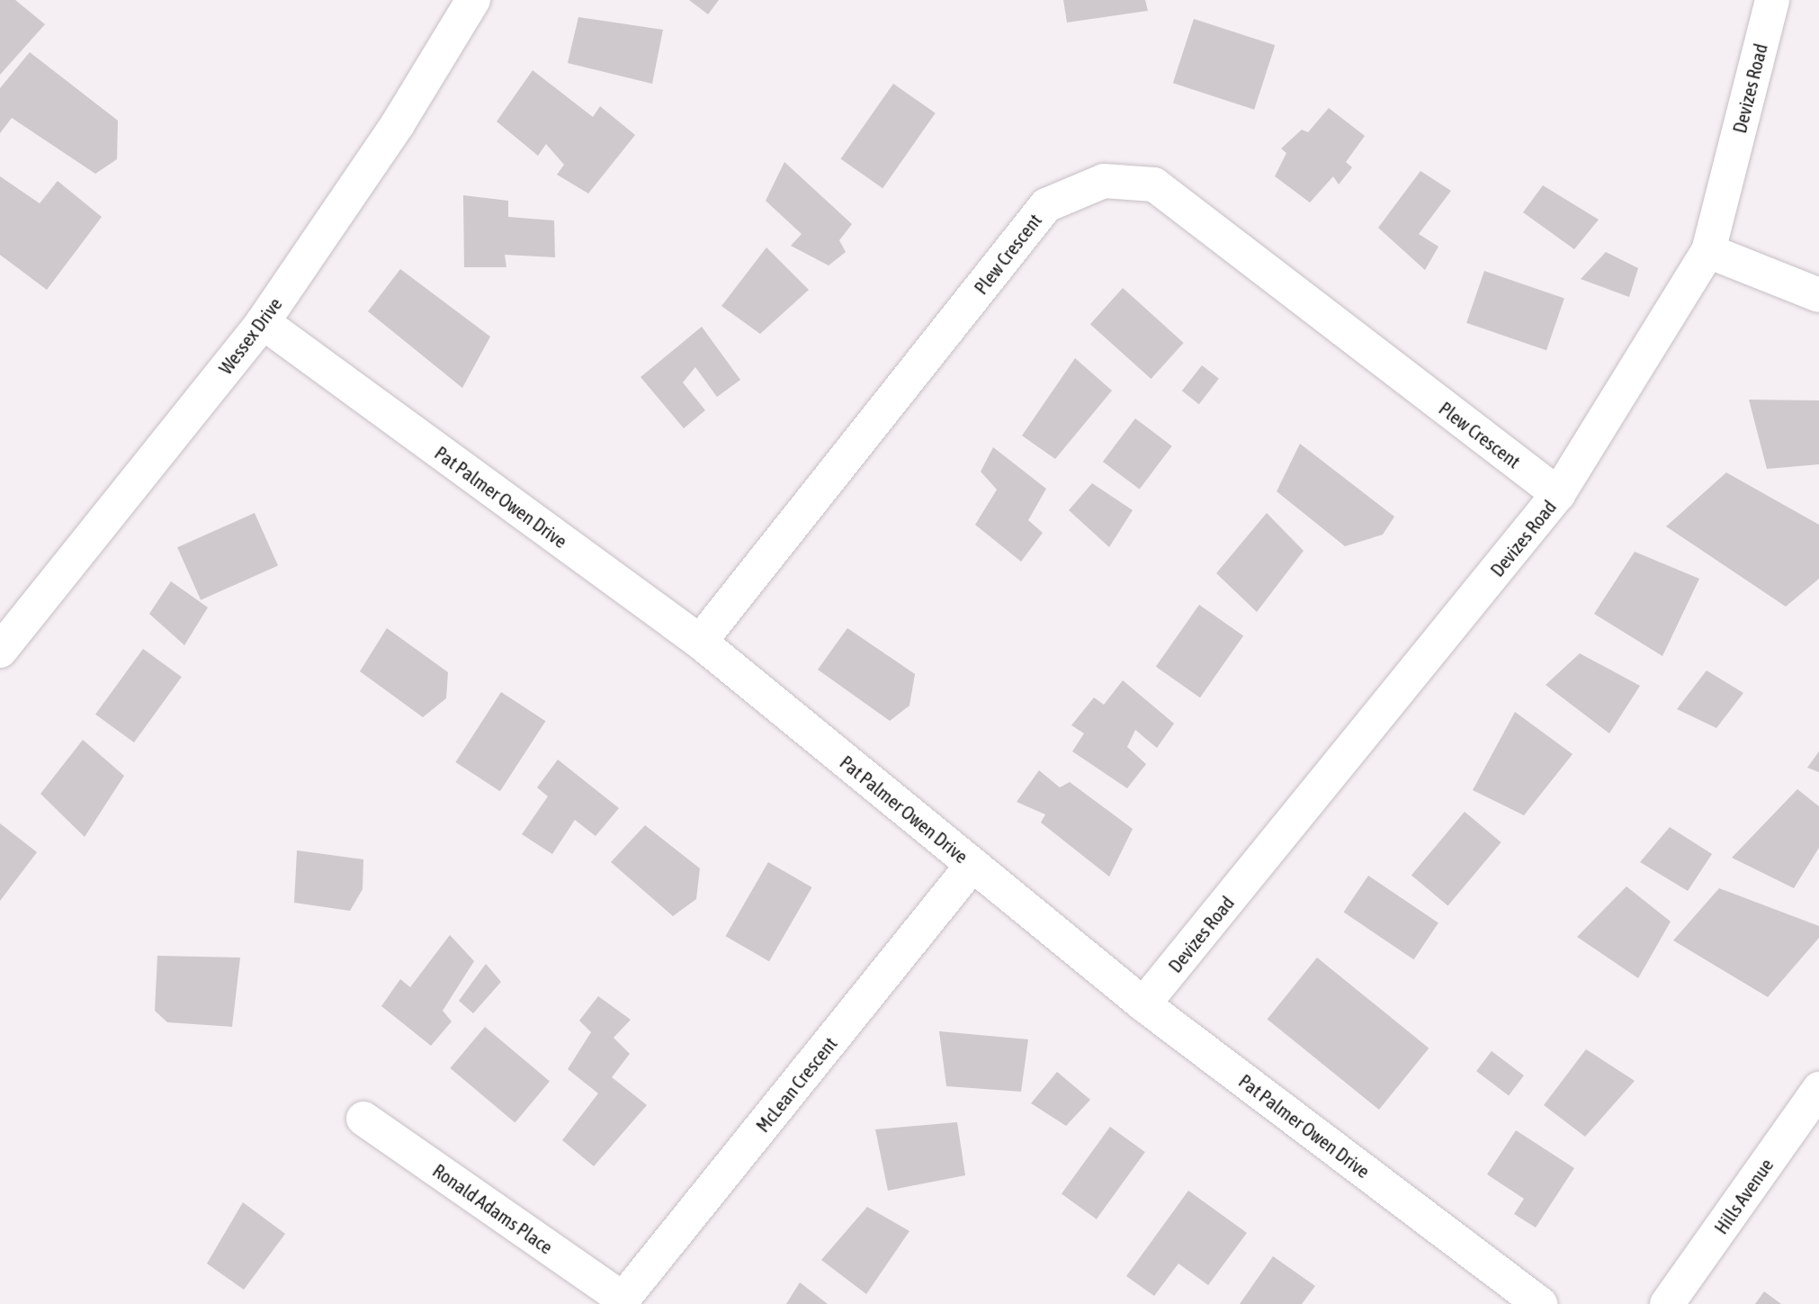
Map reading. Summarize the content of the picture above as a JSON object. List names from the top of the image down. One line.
{"streets":{"street":["Devizes Road","Plew Crescent","Wessex Drive","Pat Palmer Owen Drive","McLean Crescent","Hills Avenue","Ronald Adams Place"]},"crossings":[["Devizes Road","Plew Crescent"],["Devizes Road","Pat Palmer Owen Drive"],["Plew Crescent","Pat Palmer Owen Drive"],["Wessex Drive","Pat Palmer Owen Drive"],["Pat Palmer Owen Drive","McLean Crescent"],["McLean Crescent","Ronald Adams Place"]]}
